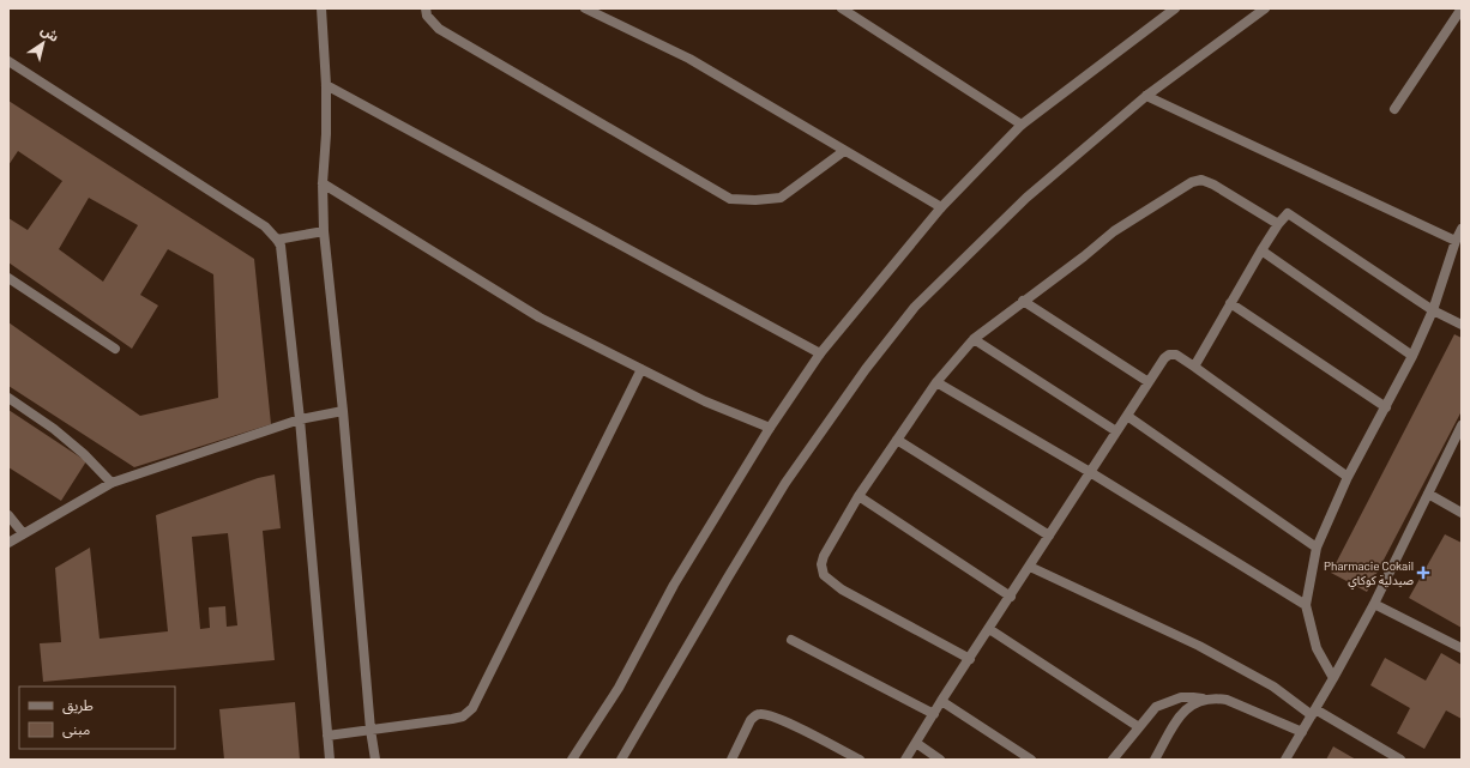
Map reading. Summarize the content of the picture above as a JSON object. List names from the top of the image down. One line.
{"places":{"health":["Pharmacie Cokail صيدلية كوكاي"]},"legend":["طريق","مبنى"],"north":"top right"}
